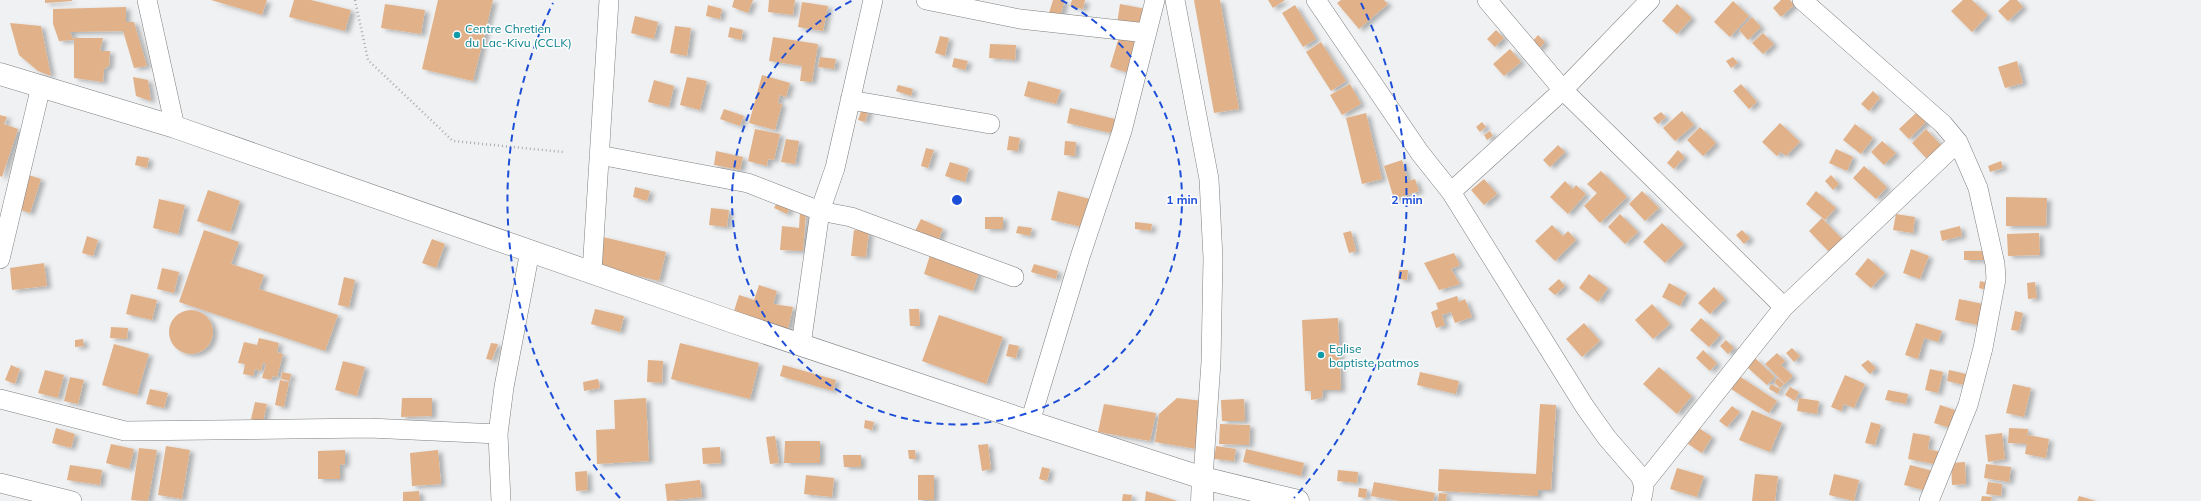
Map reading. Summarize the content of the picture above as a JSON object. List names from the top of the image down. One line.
{"places":["Centre Chretien du Lac-Kivu (CCLK)","Eglise baptiste patmos"],"rings":["1 min","2 min"]}
